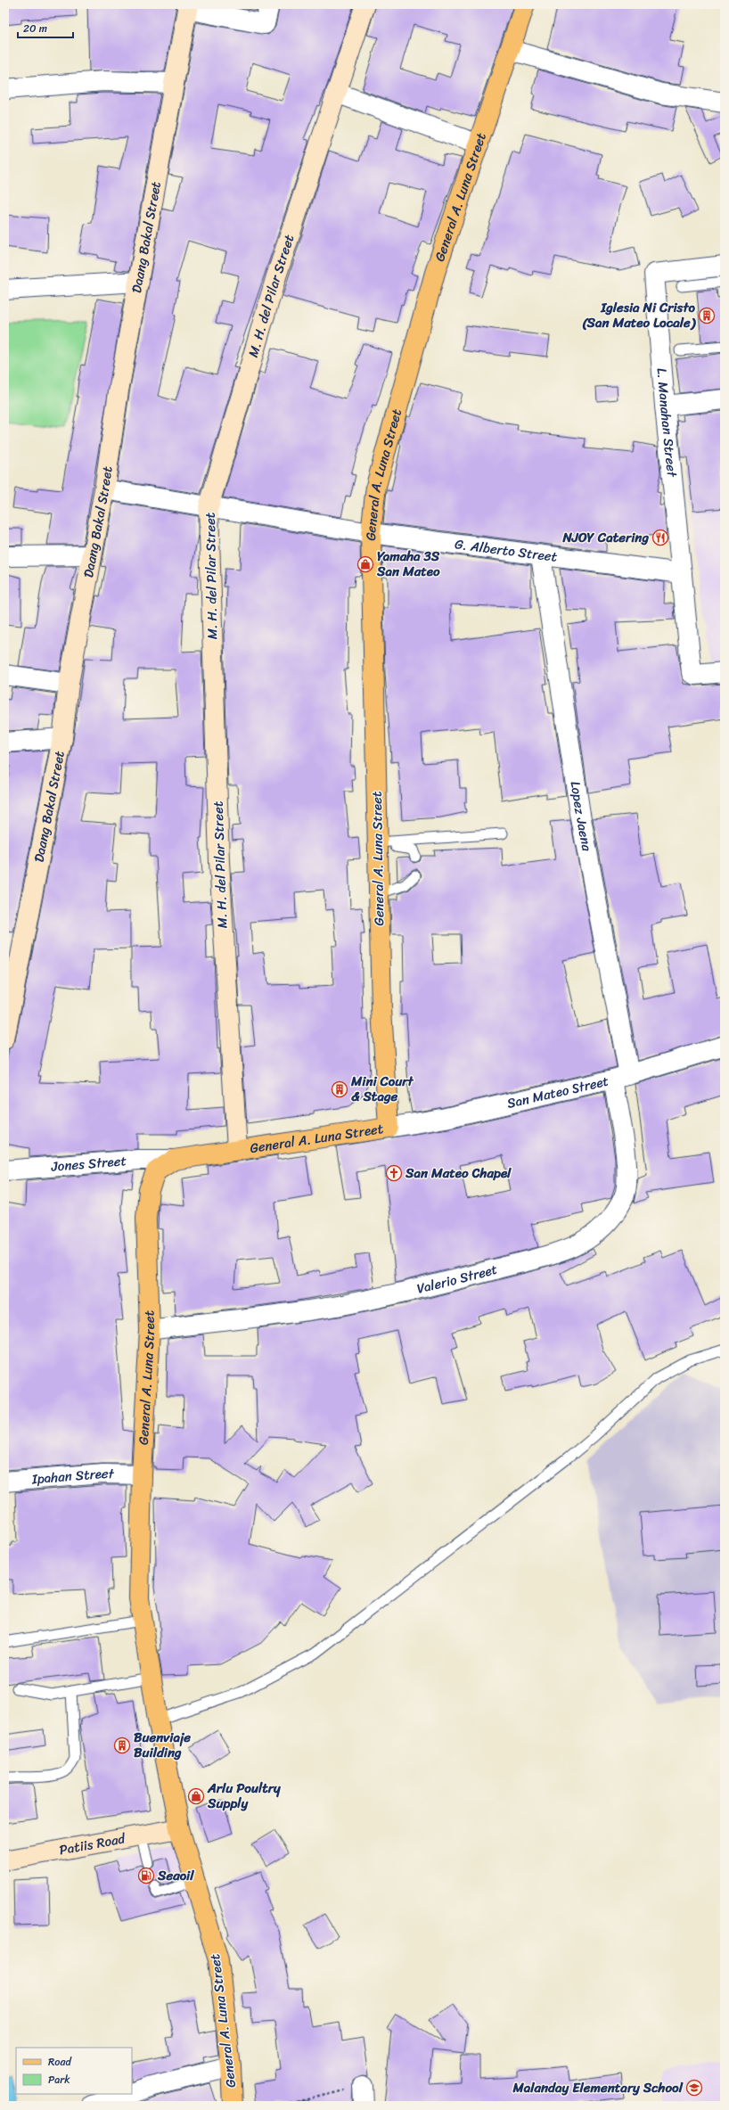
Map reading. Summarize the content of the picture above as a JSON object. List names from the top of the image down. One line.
{"streets":{"main road":["General A. Luna Street"],"street":["Daang Bakal Street","M. H. del Pilar Street","L. Manahan Street","G. Alberto Street","Lopez Jaena","San Mateo Street","Jones Street","Valerio Street","Ipahan Street","Patiis Road"]},"crossings":[["General A. Luna Street","M. H. del Pilar Street"],["General A. Luna Street","G. Alberto Street"],["General A. Luna Street","San Mateo Street"],["General A. Luna Street","Jones Street"],["General A. Luna Street","Valerio Street"],["General A. Luna Street","Ipahan Street"],["General A. Luna Street","Patiis Road"],["Daang Bakal Street","G. Alberto Street"],["M. H. del Pilar Street","G. Alberto Street"],["L. Manahan Street","G. Alberto Street"],["G. Alberto Street","Lopez Jaena"],["Lopez Jaena","San Mateo Street"],["Lopez Jaena","Valerio Street"],["San Mateo Street","Valerio Street"]],"places":{"building":["Iglesia Ni Cristo (San Mateo Locale)","Mini Court & Stage","Buenviaje Building"],"restaurant":["NJOY Catering"],"shop":["Yamaha 3S San Mateo","Arlu Poultry Supply"],"church":["San Mateo Chapel"],"fuel station":["Seaoil"],"school or university":["Malanday Elementary School"]},"legend":["Road","Park"],"scale_bar":"20 m"}
